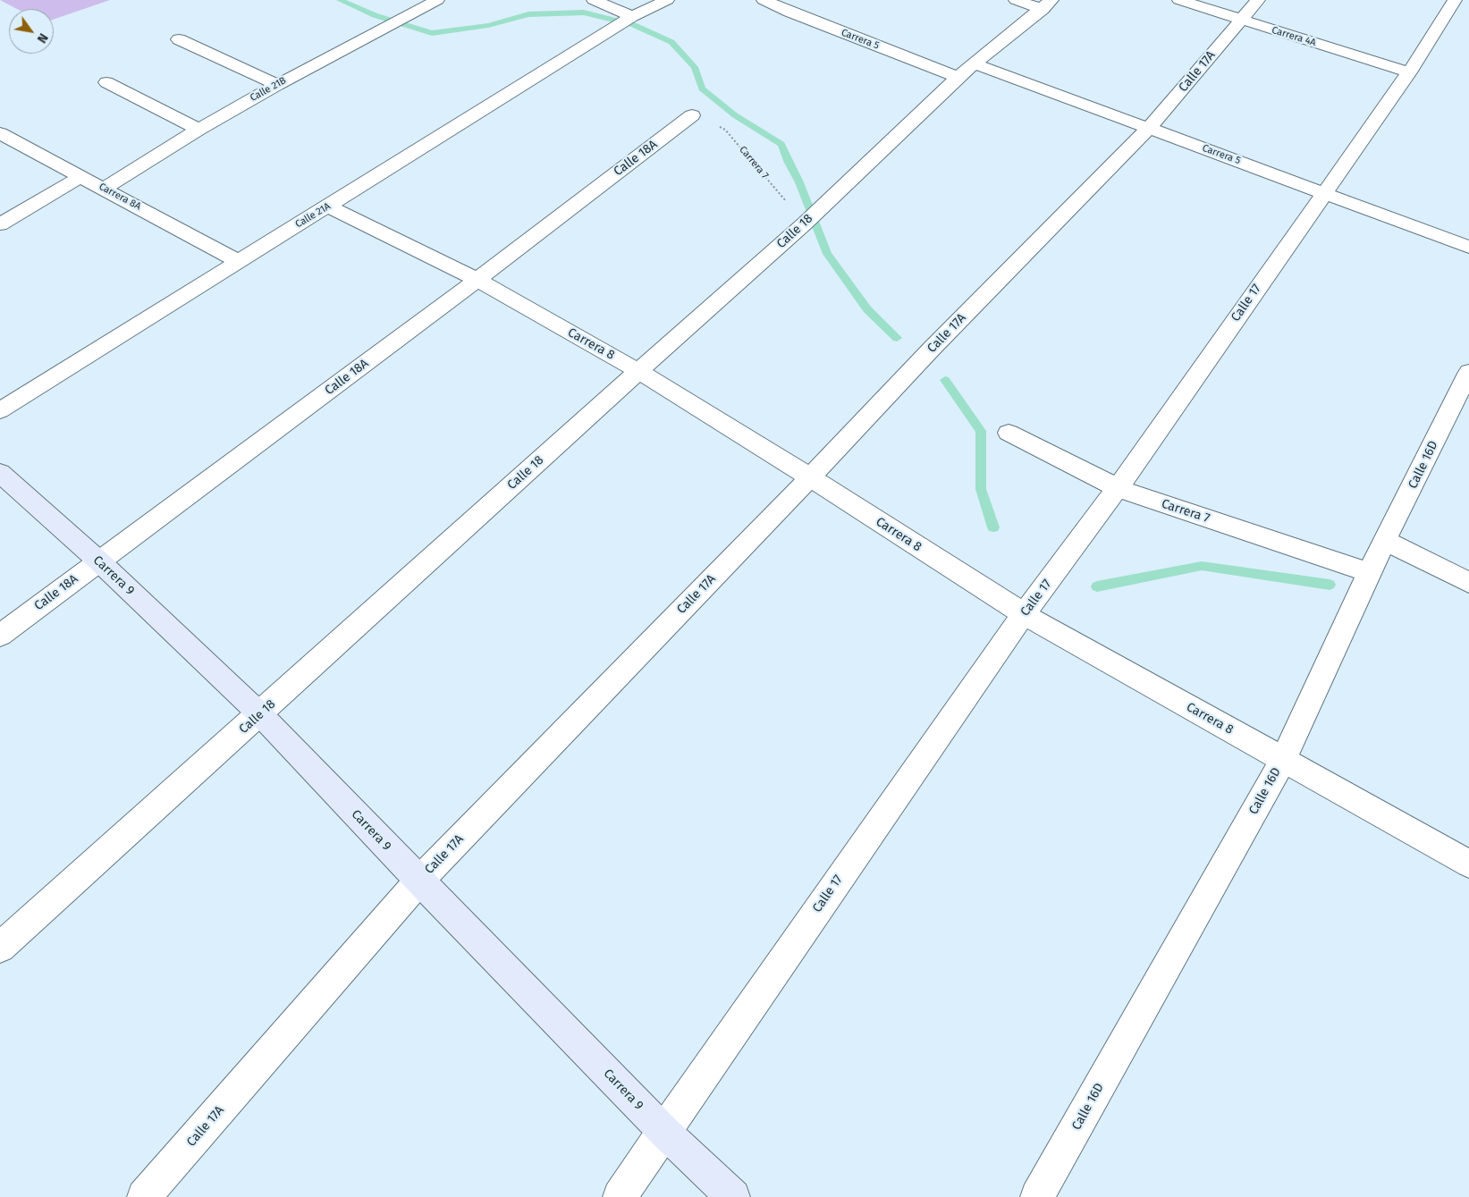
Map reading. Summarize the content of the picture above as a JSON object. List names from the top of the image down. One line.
{"streets":{"street":["Carrera 4A","Carrera 5","Calle 17A","Calle 21B","Calle 18A","Carrera 7","Carrera 8A","Calle 21A","Calle 18","Calle 17","Carrera 8","Calle 16D","Carrera 9"]},"crossings":[["Carrera 4A","Calle 17A"],["Carrera 4A","Calle 17"],["Carrera 5","Calle 17A"],["Carrera 5","Calle 18"],["Carrera 5","Calle 17"],["Calle 17A","Carrera 8"],["Calle 17A","Carrera 9"],["Calle 21B","Carrera 8A"],["Calle 18A","Carrera 7"],["Calle 18A","Carrera 8"],["Calle 18A","Carrera 9"],["Carrera 7","Calle 18"],["Carrera 7","Calle 17"],["Carrera 7","Calle 16D"],["Carrera 8A","Calle 21A"],["Calle 21A","Carrera 8"],["Calle 18","Carrera 8"],["Calle 18","Carrera 9"],["Calle 17","Carrera 8"],["Calle 17","Carrera 9"],["Carrera 8","Calle 16D"]],"north":"bottom right"}
